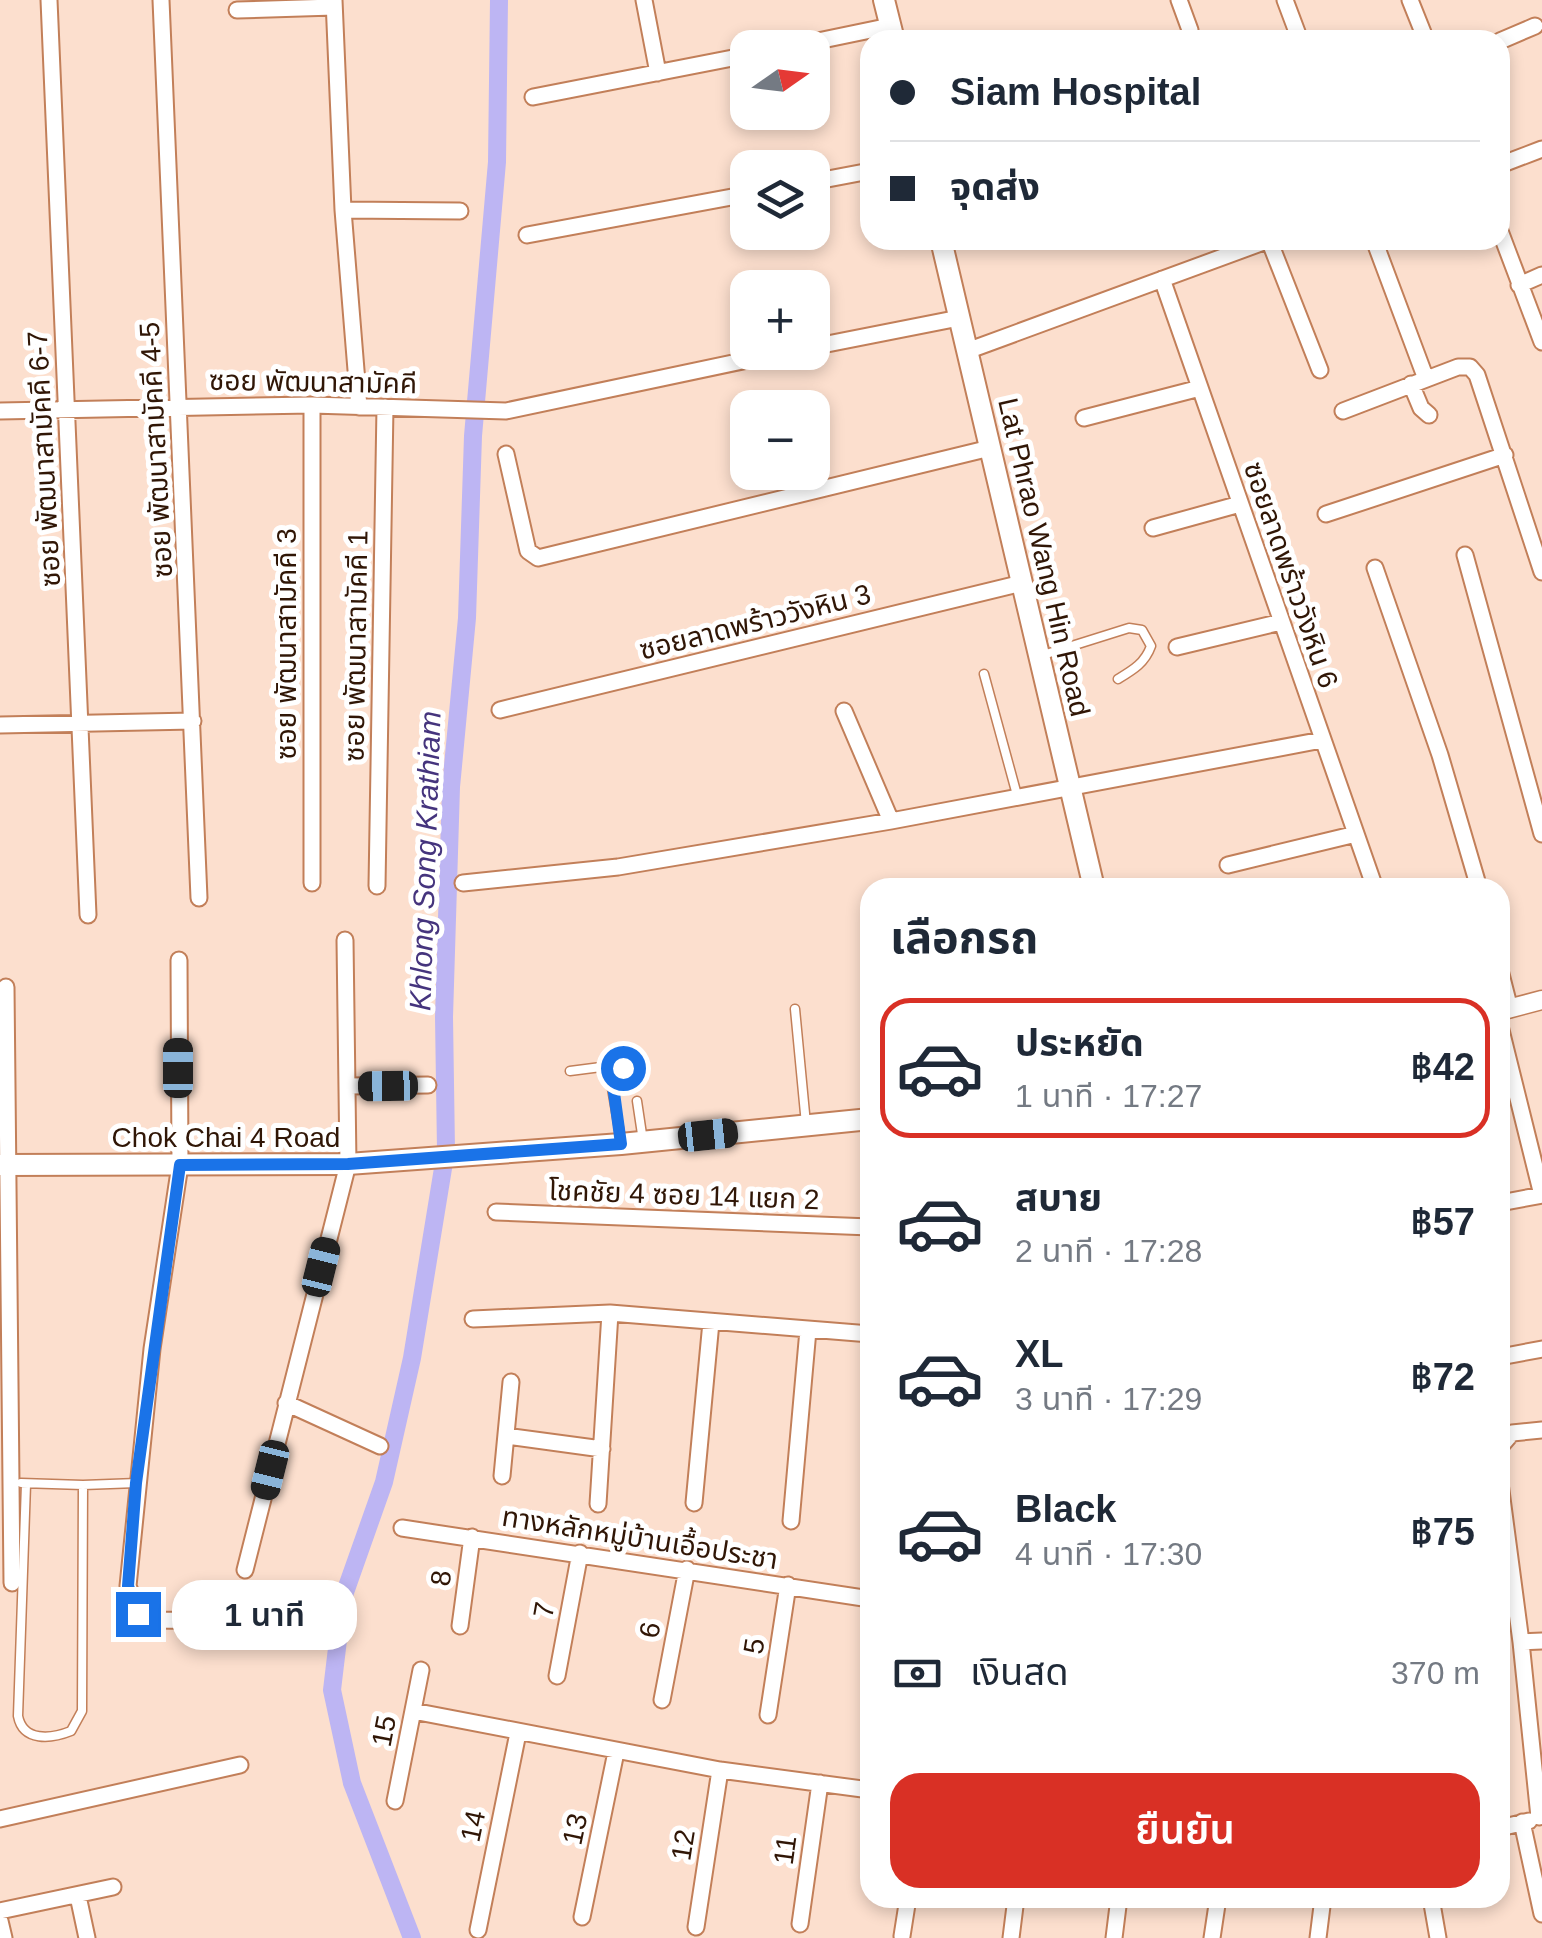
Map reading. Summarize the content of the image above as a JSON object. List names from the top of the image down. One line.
{"streets":{"main road":["Lat Phrao Wang Hin Road","Chok Chai 4 Road"],"street":["ซอย พัฒนาสามัคคี","ซอย พัฒนาสามัคคี 4-5","ซอย พัฒนาสามัคคี 6-7","ซอยลาดพร้าววังหิน 6","ซอยลาดพร้าววังหิน 3","ซอย พัฒนาสามัคคี 3","ซอย พัฒนาสามัคคี 1","โชคชัย 4 ซอย 14 แยก 2","ทางหลักหมู่บ้านเอื้อประชา","8","7","6","5","15","14","13","12","11"]},"crossings":[["ซอย พัฒนาสามัคคี","ซอย พัฒนาสามัคคี 4-5"],["ซอย พัฒนาสามัคคี","ซอย พัฒนาสามัคคี 6-7"],["ซอย พัฒนาสามัคคี","ซอย พัฒนาสามัคคี 3"],["ซอย พัฒนาสามัคคี","ซอย พัฒนาสามัคคี 1"],["Lat Phrao Wang Hin Road","ซอยลาดพร้าววังหิน 3"],["ทางหลักหมู่บ้านเอื้อประชา","8"],["ทางหลักหมู่บ้านเอื้อประชา","7"],["ทางหลักหมู่บ้านเอื้อประชา","6"],["ทางหลักหมู่บ้านเอื้อประชา","5"]],"water":["Khlong Song Krathiam"],"north":"right","page":{"map_buttons":["+","−"],"banner":["Siam Hospital","จุดส่ง"],"heading":"เลือกรถ","list":[{"name":"ประหยัด","note":"1 นาที · 17:27","value":"฿42"},{"name":"สบาย","note":"2 นาที · 17:28","value":"฿57"},{"name":"XL","note":"3 นาที · 17:29","value":"฿72"},{"name":"Black","note":"4 นาที · 17:30","value":"฿75"}],"bubble":"1 นาที","pay":["เงินสด","370 m"],"buttons":"ยืนยัน"}}
